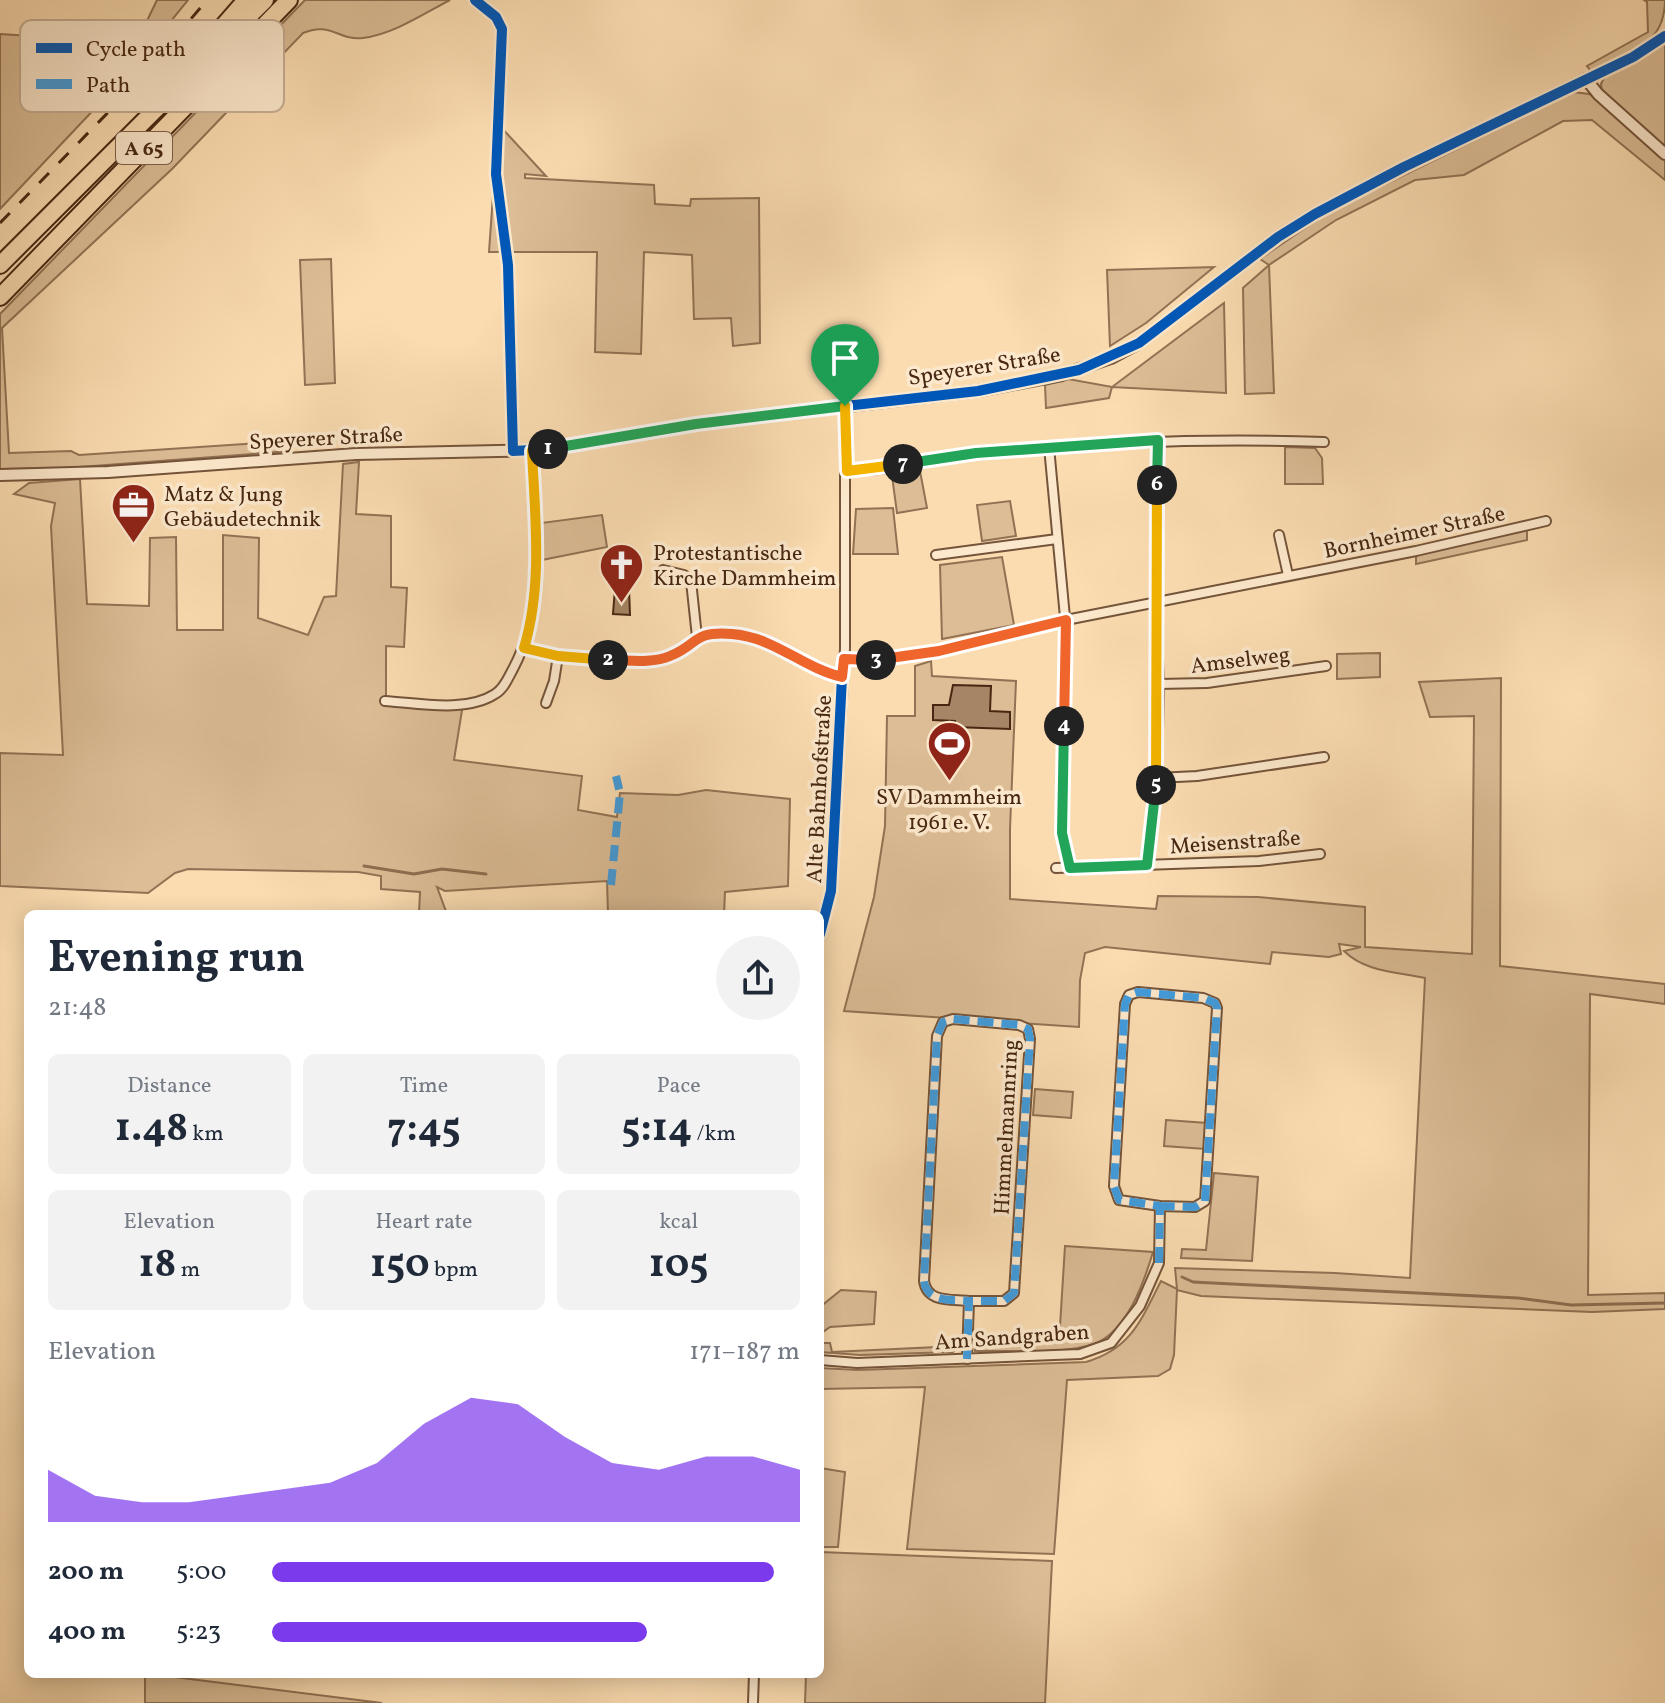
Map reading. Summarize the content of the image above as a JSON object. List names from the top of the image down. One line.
{"streets":{"highway":["A 65"],"street":["Speyerer Straße","Bornheimer Straße","Amselweg","Alte Bahnhofstraße","Meisenstraße","Himmelmannring","Am Sandgraben"]},"crossings":[["Speyerer Straße","Alte Bahnhofstraße"],["Bornheimer Straße","Alte Bahnhofstraße"]],"places":{"office":["Matz & Jung Gebäudetechnik"],"church":["Protestantische Kirche Dammheim"],"sports":["SV Dammheim 1961 e. V."]},"legend":["Cycle path","Path"],"page":{"pins":["1","7","6","2","3","4","5"],"heading":["Evening run","21:48"],"stats":[["Distance","1.48 km"],["Time","7:45"],["Pace","5:14 /km"],["Elevation","18 m"],["Heart rate","150 bpm"],["kcal","105"]],"chart":["Elevation","171–187 m"],"list":[{"name":"200 m","note":"5:00"},{"name":"400 m","note":"5:23"}]}}
